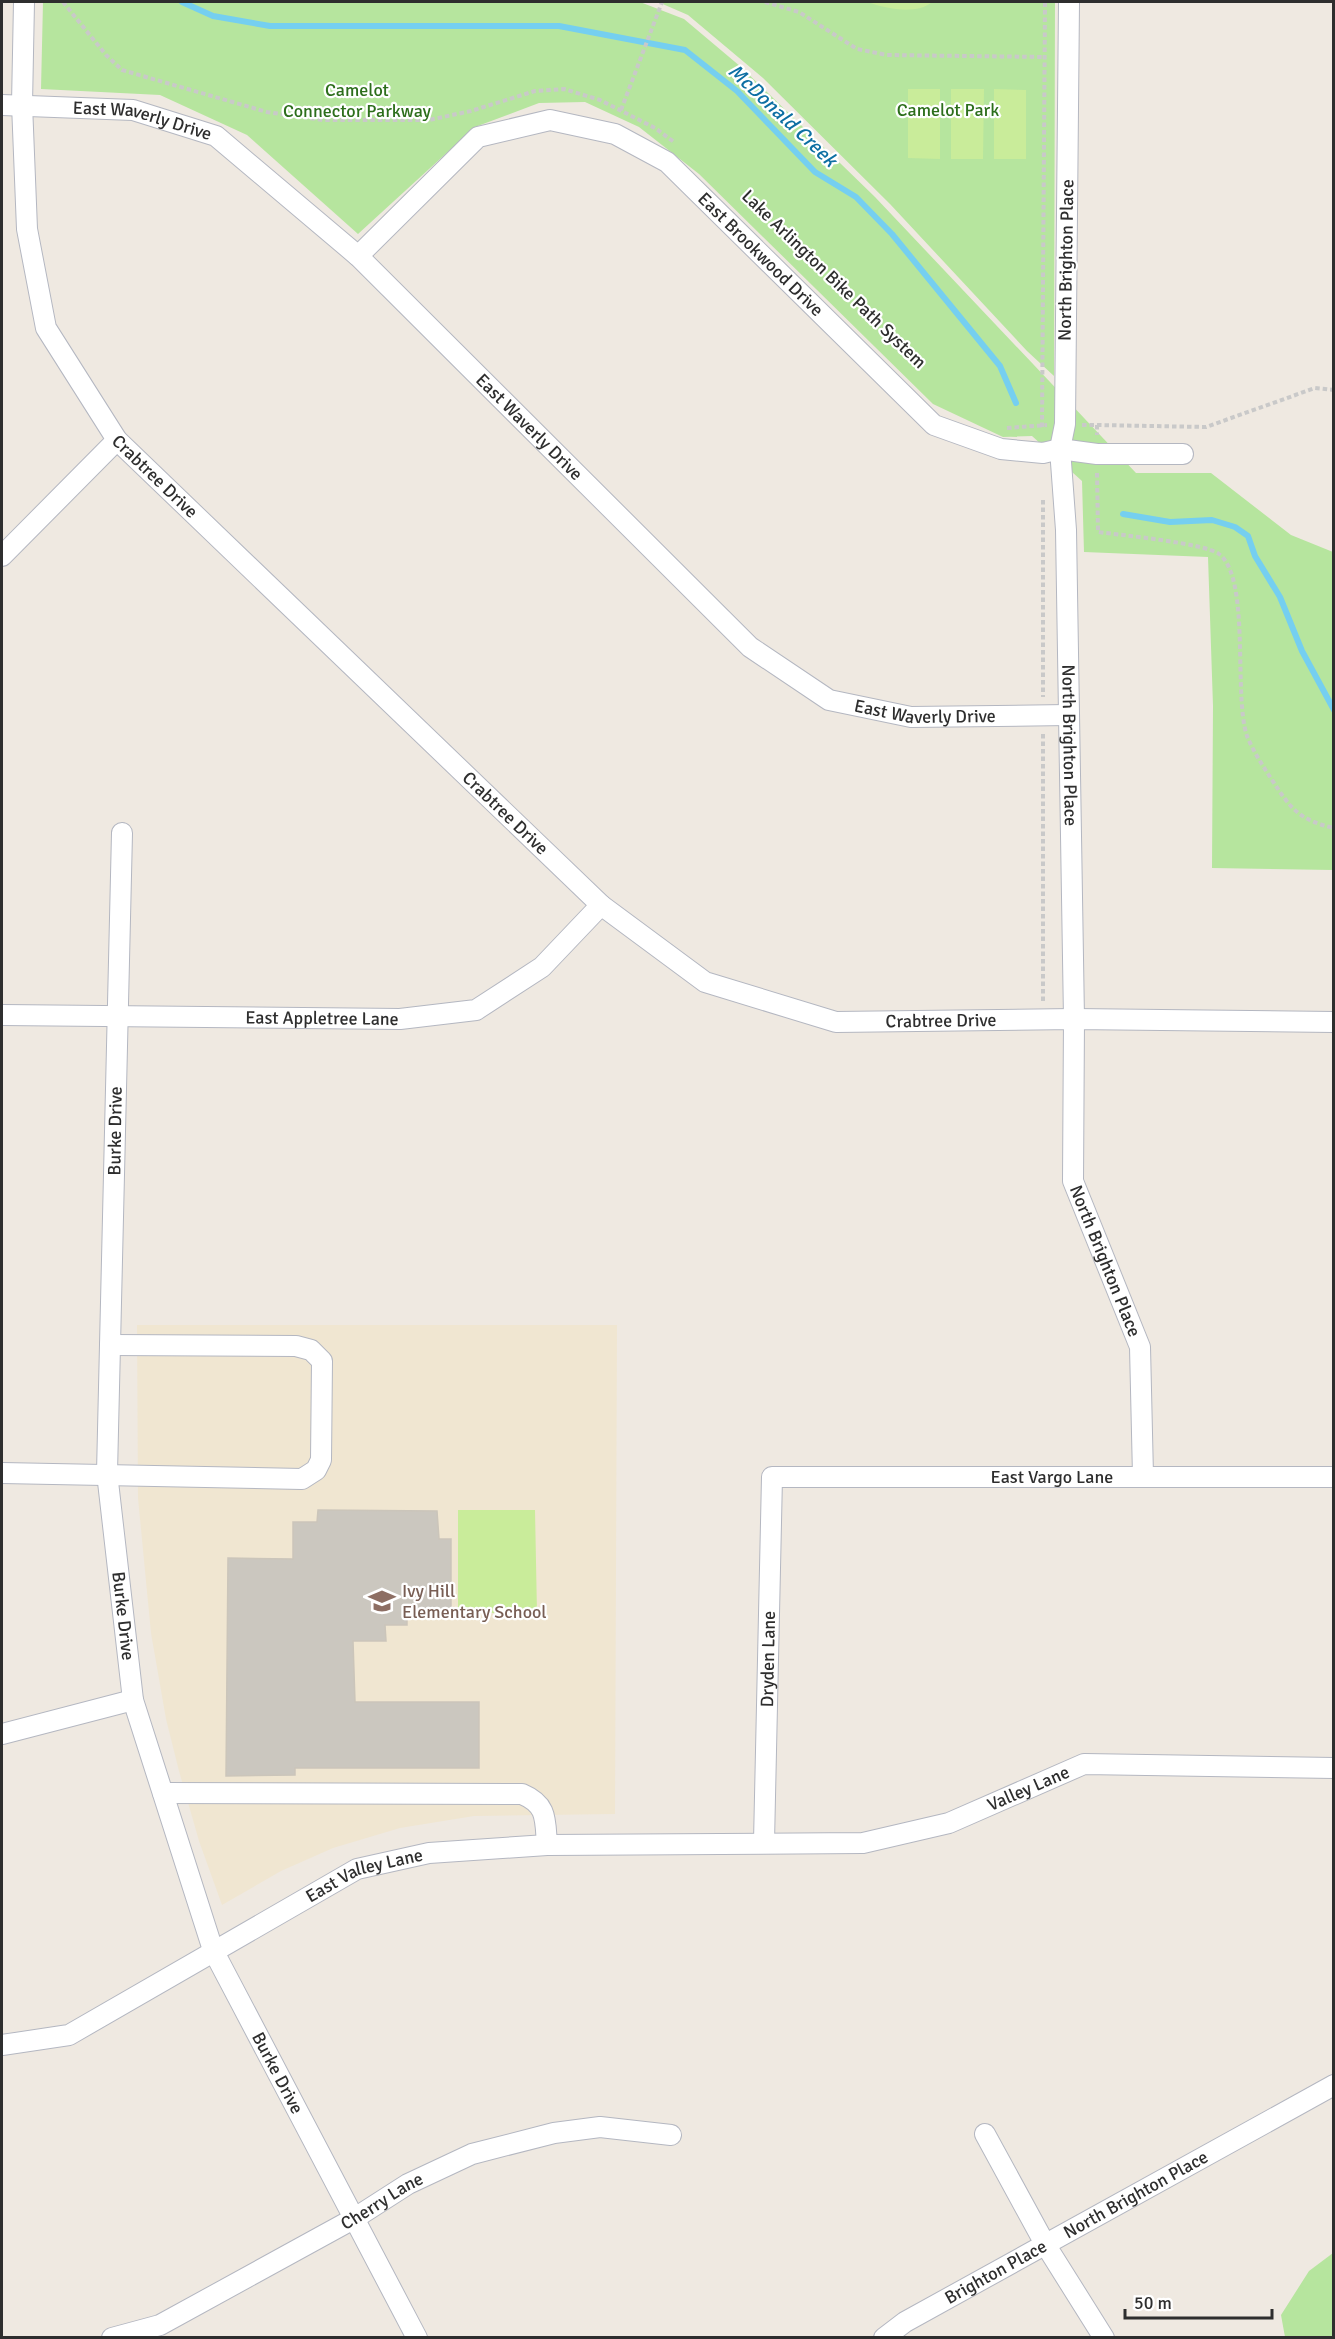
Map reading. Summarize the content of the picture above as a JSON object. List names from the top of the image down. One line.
{"streets":{"street":["East Waverly Drive","East Brookwood Drive","North Brighton Place","Crabtree Drive","East Appletree Lane","Burke Drive","East Vargo Lane","Dryden Lane","Valley Lane","East Valley Lane","Cherry Lane","Brighton Place"]},"crossings":[["East Waverly Drive","East Brookwood Drive"],["East Waverly Drive","North Brighton Place"],["East Waverly Drive","Crabtree Drive"],["East Brookwood Drive","North Brighton Place"],["North Brighton Place","Crabtree Drive"],["North Brighton Place","East Vargo Lane"],["North Brighton Place","Brighton Place"],["Crabtree Drive","East Appletree Lane"],["East Appletree Lane","Burke Drive"],["Burke Drive","East Valley Lane"],["Burke Drive","Cherry Lane"],["East Vargo Lane","Dryden Lane"],["Dryden Lane","Valley Lane"],["Dryden Lane","East Valley Lane"],["Valley Lane","East Valley Lane"]],"water":["McDonald Creek"],"parks":["Camelot Connector Parkway","Camelot Park"],"places":{"school or university":["Ivy Hill Elementary School"]},"scale_bar":"50 m"}
